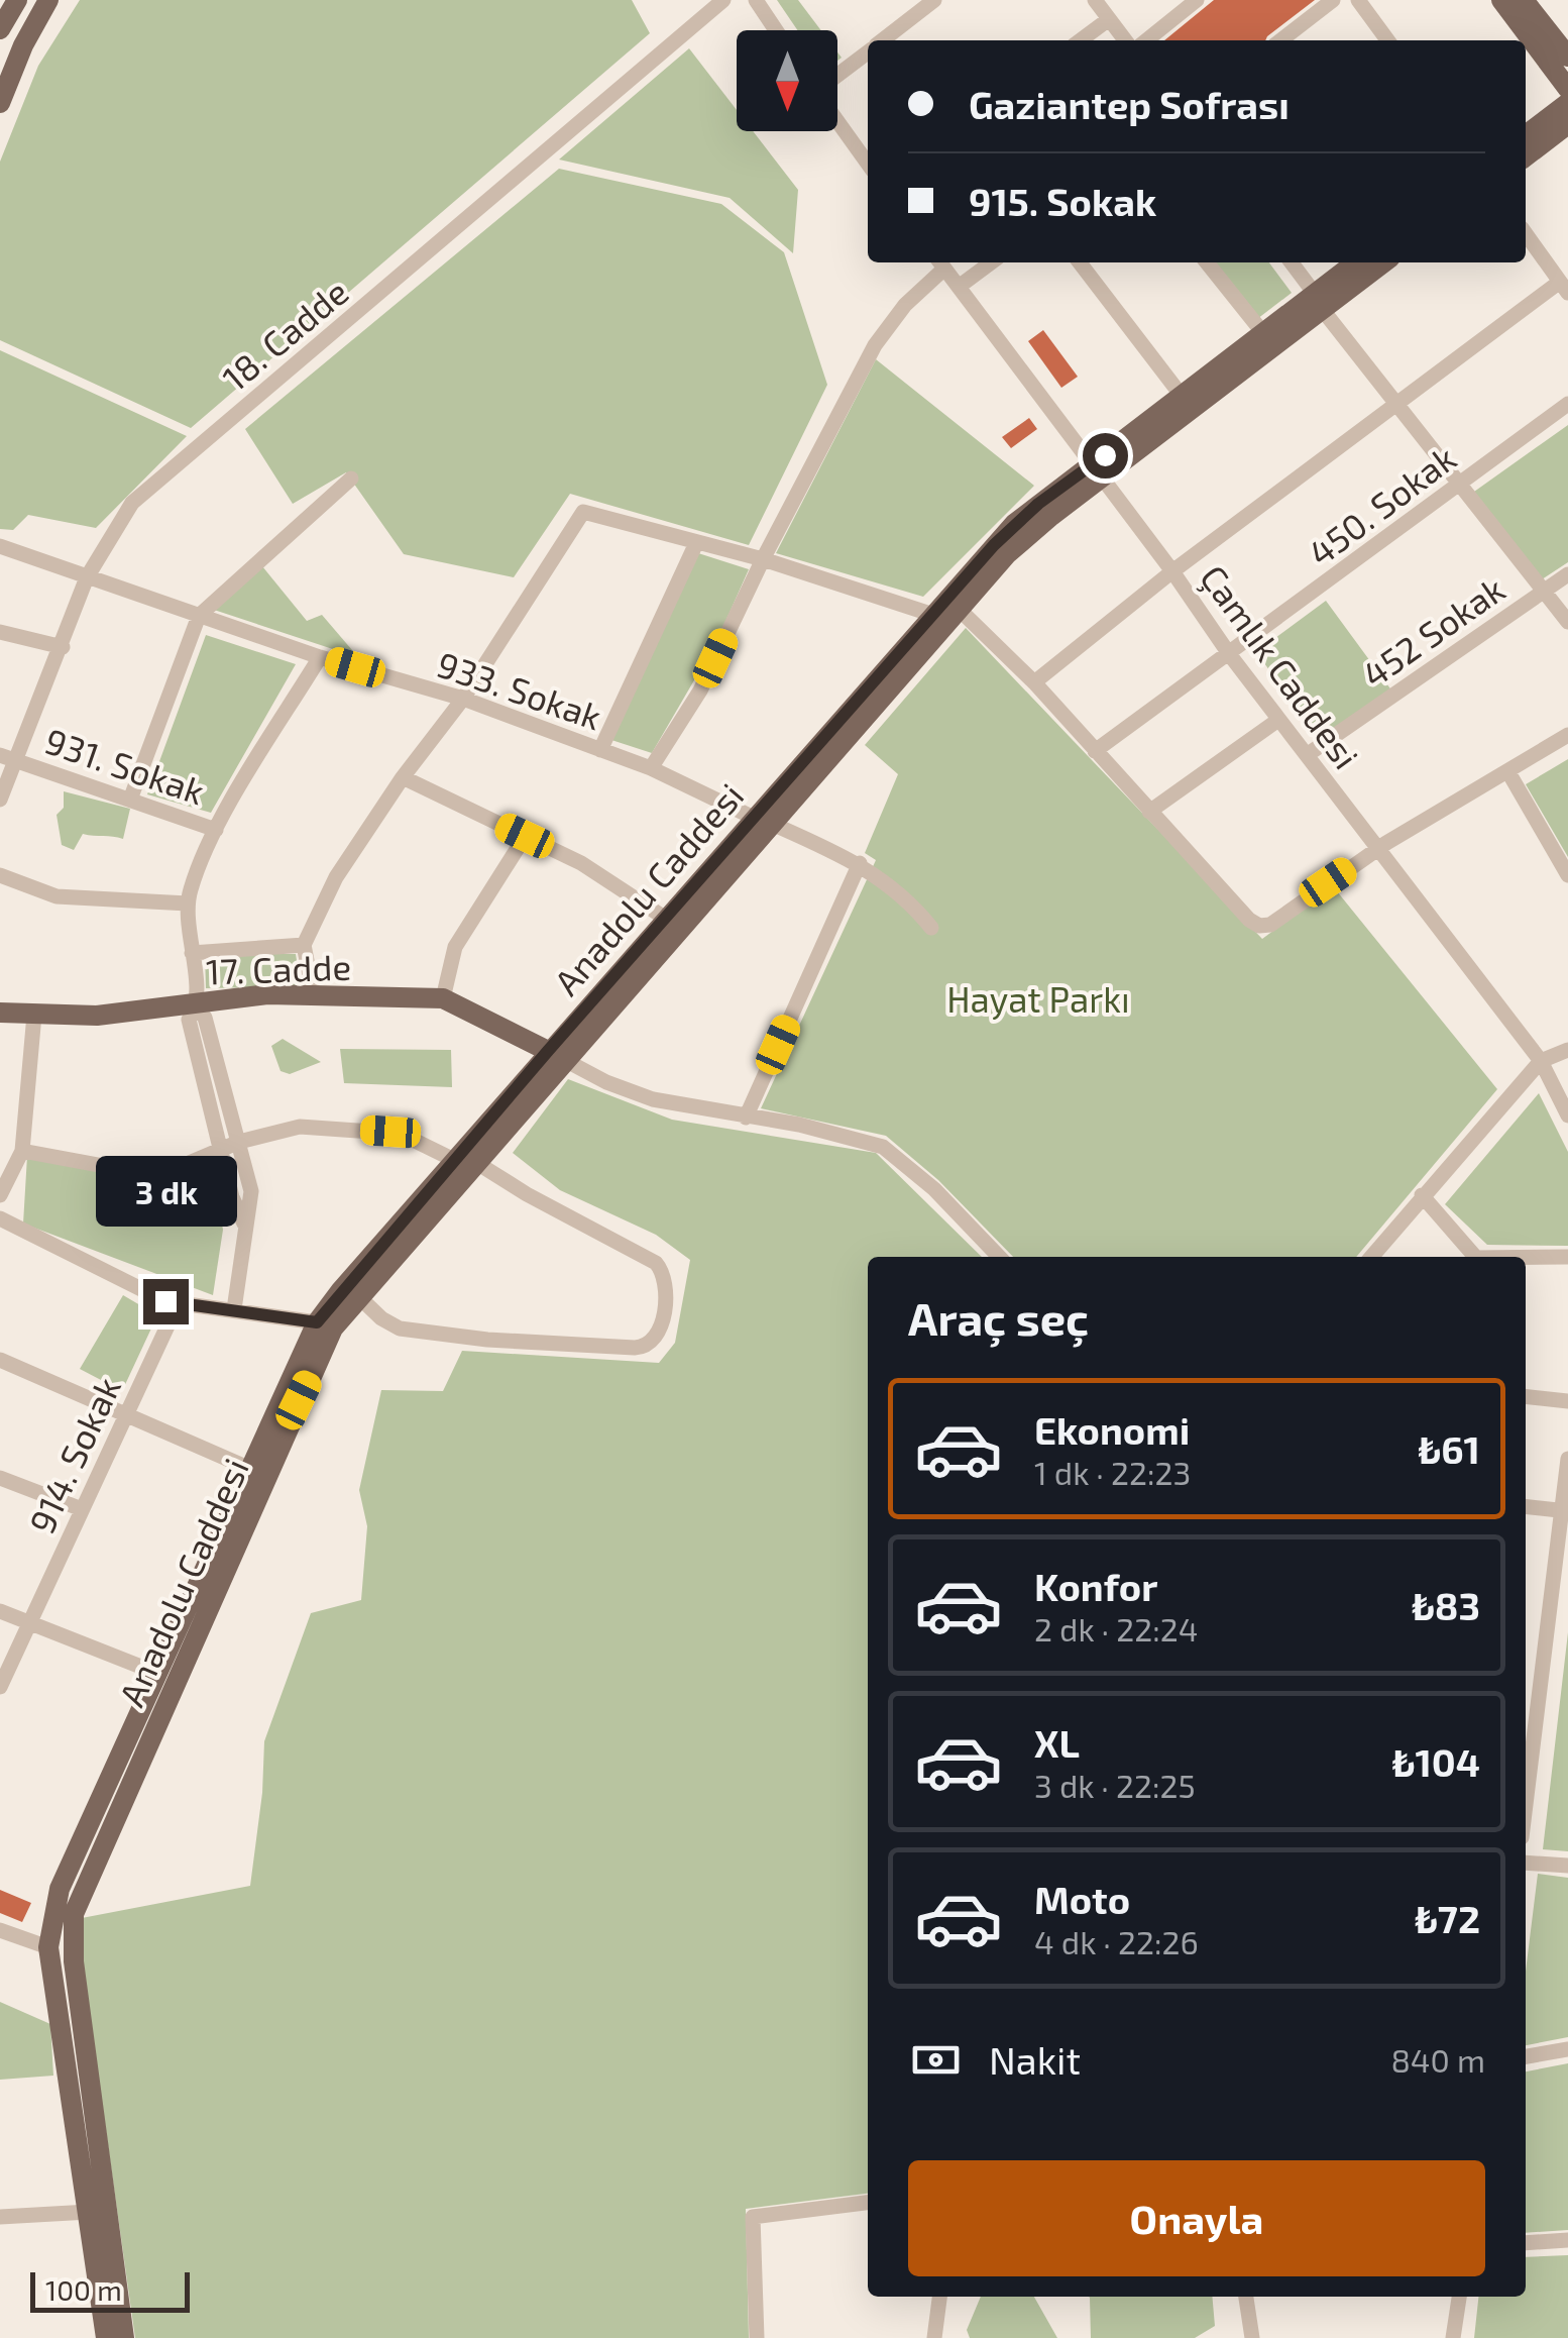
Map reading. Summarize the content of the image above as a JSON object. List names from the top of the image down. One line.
{"streets":{"main road":["Anadolu Caddesi","17. Cadde"],"street":["18. Cadde","450. Sokak","452 Sokak","Çamlık Caddesi","933. Sokak","931. Sokak","914. Sokak"]},"crossings":[["18. Cadde","933. Sokak"],["18. Cadde","931. Sokak"],["450. Sokak","Çamlık Caddesi"],["452 Sokak","Çamlık Caddesi"],["Çamlık Caddesi","Anadolu Caddesi"],["933. Sokak","Anadolu Caddesi"],["Anadolu Caddesi","17. Cadde"]],"parks":["Hayat Parkı"],"scale_bar":"100 m","north":"bottom","page":{"banner":["Gaziantep Sofrası","915. Sokak"],"bubble":"3 dk","heading":"Araç seç","list":[{"name":"Ekonomi","note":"1 dk · 22:23","value":"₺61"},{"name":"Konfor","note":"2 dk · 22:24","value":"₺83"},{"name":"XL","note":"3 dk · 22:25","value":"₺104"},{"name":"Moto","note":"4 dk · 22:26","value":"₺72"}],"pay":["Nakit","840 m"],"buttons":"Onayla","scale":"100 m"}}
